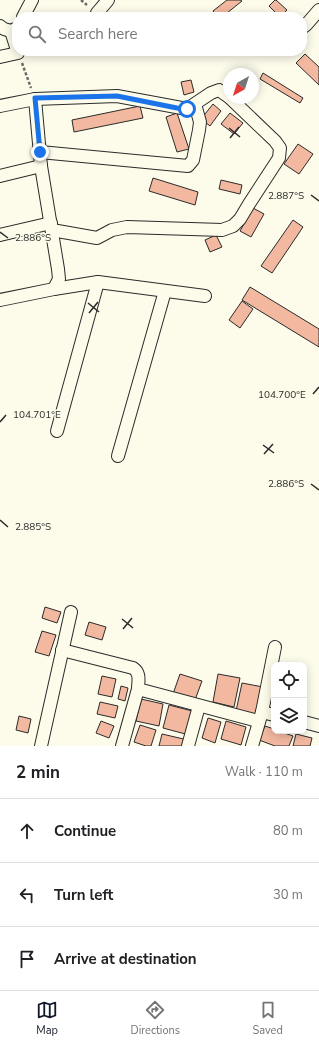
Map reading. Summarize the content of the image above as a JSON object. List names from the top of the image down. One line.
{"north":"bottom left","page":{"search":"Search here","heading":["2 min","Walk · 110 m"],"list":[["Continue","80 m"],["Turn left","30 m"],"Arrive at destination"],"nav":["Map","Directions","Saved"]},"coordinates":["2.887°S","2.886°S","104.700°E","104.701°E","2.885°S"]}
